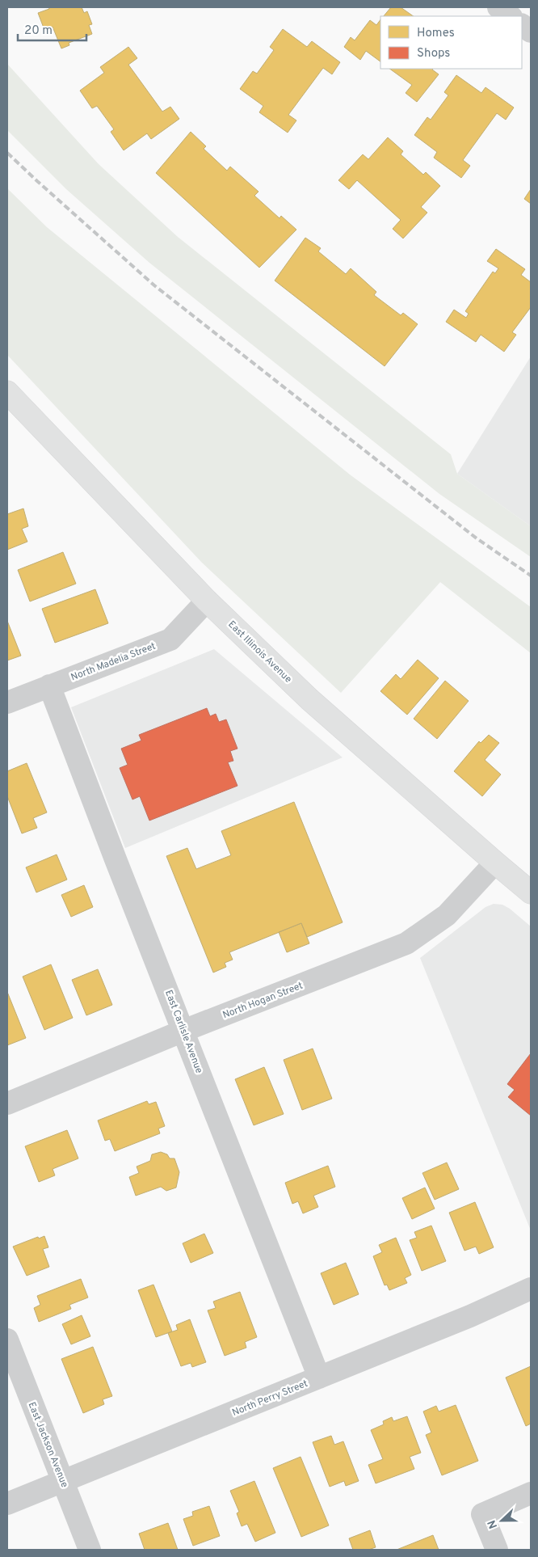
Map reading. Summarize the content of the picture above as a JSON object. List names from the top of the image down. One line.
{"streets":{"main road":["East Illinois Avenue"],"street":["North Madelia Street","North Hogan Street","East Carlisle Avenue","North Perry Street","East Jackson Avenue"]},"crossings":[["East Illinois Avenue","North Madelia Street"],["East Illinois Avenue","North Hogan Street"],["North Madelia Street","East Carlisle Avenue"],["North Hogan Street","East Carlisle Avenue"],["East Carlisle Avenue","North Perry Street"],["North Perry Street","East Jackson Avenue"]],"legend":["Homes","Shops"],"scale_bar":"20 m","north":"left"}
